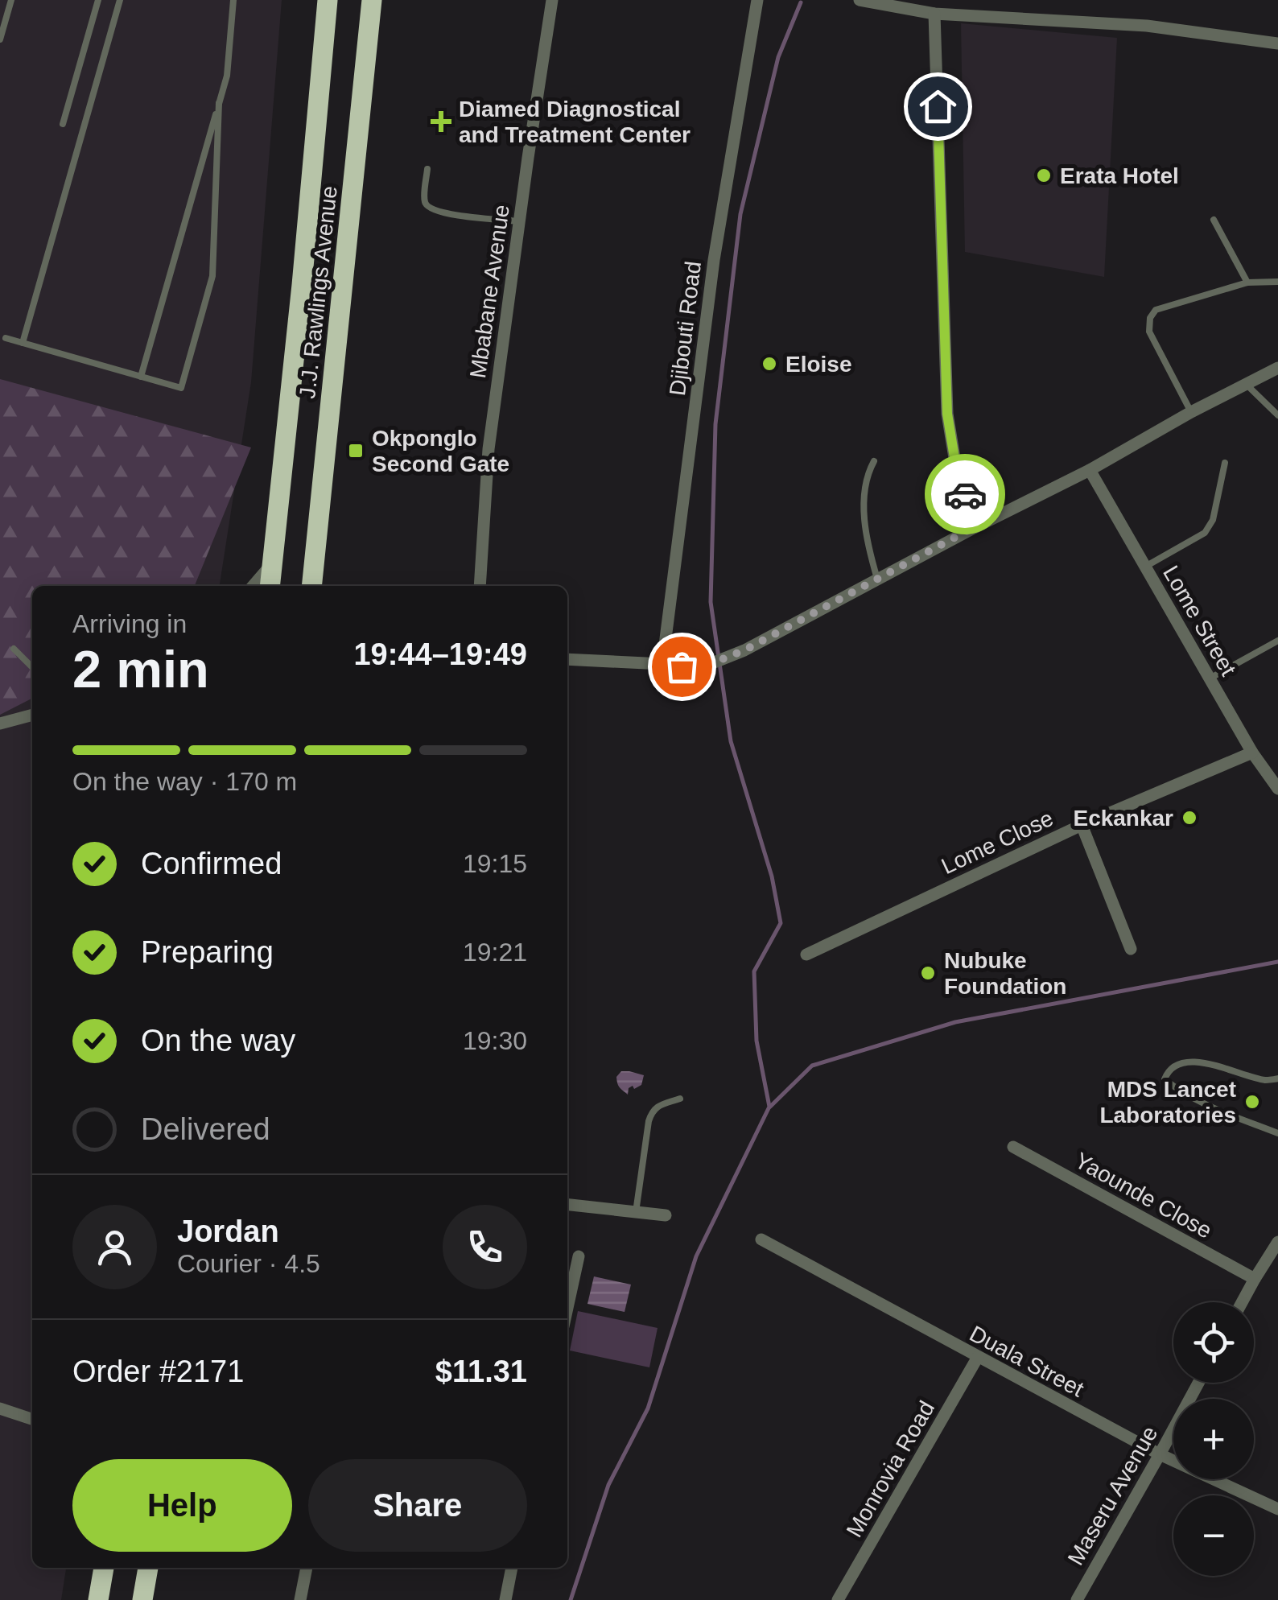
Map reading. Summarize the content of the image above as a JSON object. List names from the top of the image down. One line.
{"streets":{"highway":["J.J. Rawlings Avenue"],"street":["Mbabane Avenue","Djibouti Road","Lome Street","Lome Close","Yaounde Close","Duala Street","Monrovia Road","Maseru Avenue"]},"crossings":[["Lome Street","Lome Close"],["Duala Street","Monrovia Road"],["Duala Street","Maseru Avenue"]],"places":{"health":["Diamed Diagnostical and Treatment Center"],"other":["Erata Hotel","Eloise","Eckankar","Nubuke Foundation","MDS Lancet Laboratories"],"transit":["Okponglo Second Gate"]},"page":{"heading":["2 min","Arriving in","19:44–19:49"],"panel":["Jordan","Courier · 4.5","Order #2171","$11.31"],"bar":"On the way · 170 m","list":[["Confirmed","19:15"],["Preparing","19:21"],["On the way","19:30"],"Delivered"],"map_buttons":["+","−"],"buttons":["Help","Share"]}}
